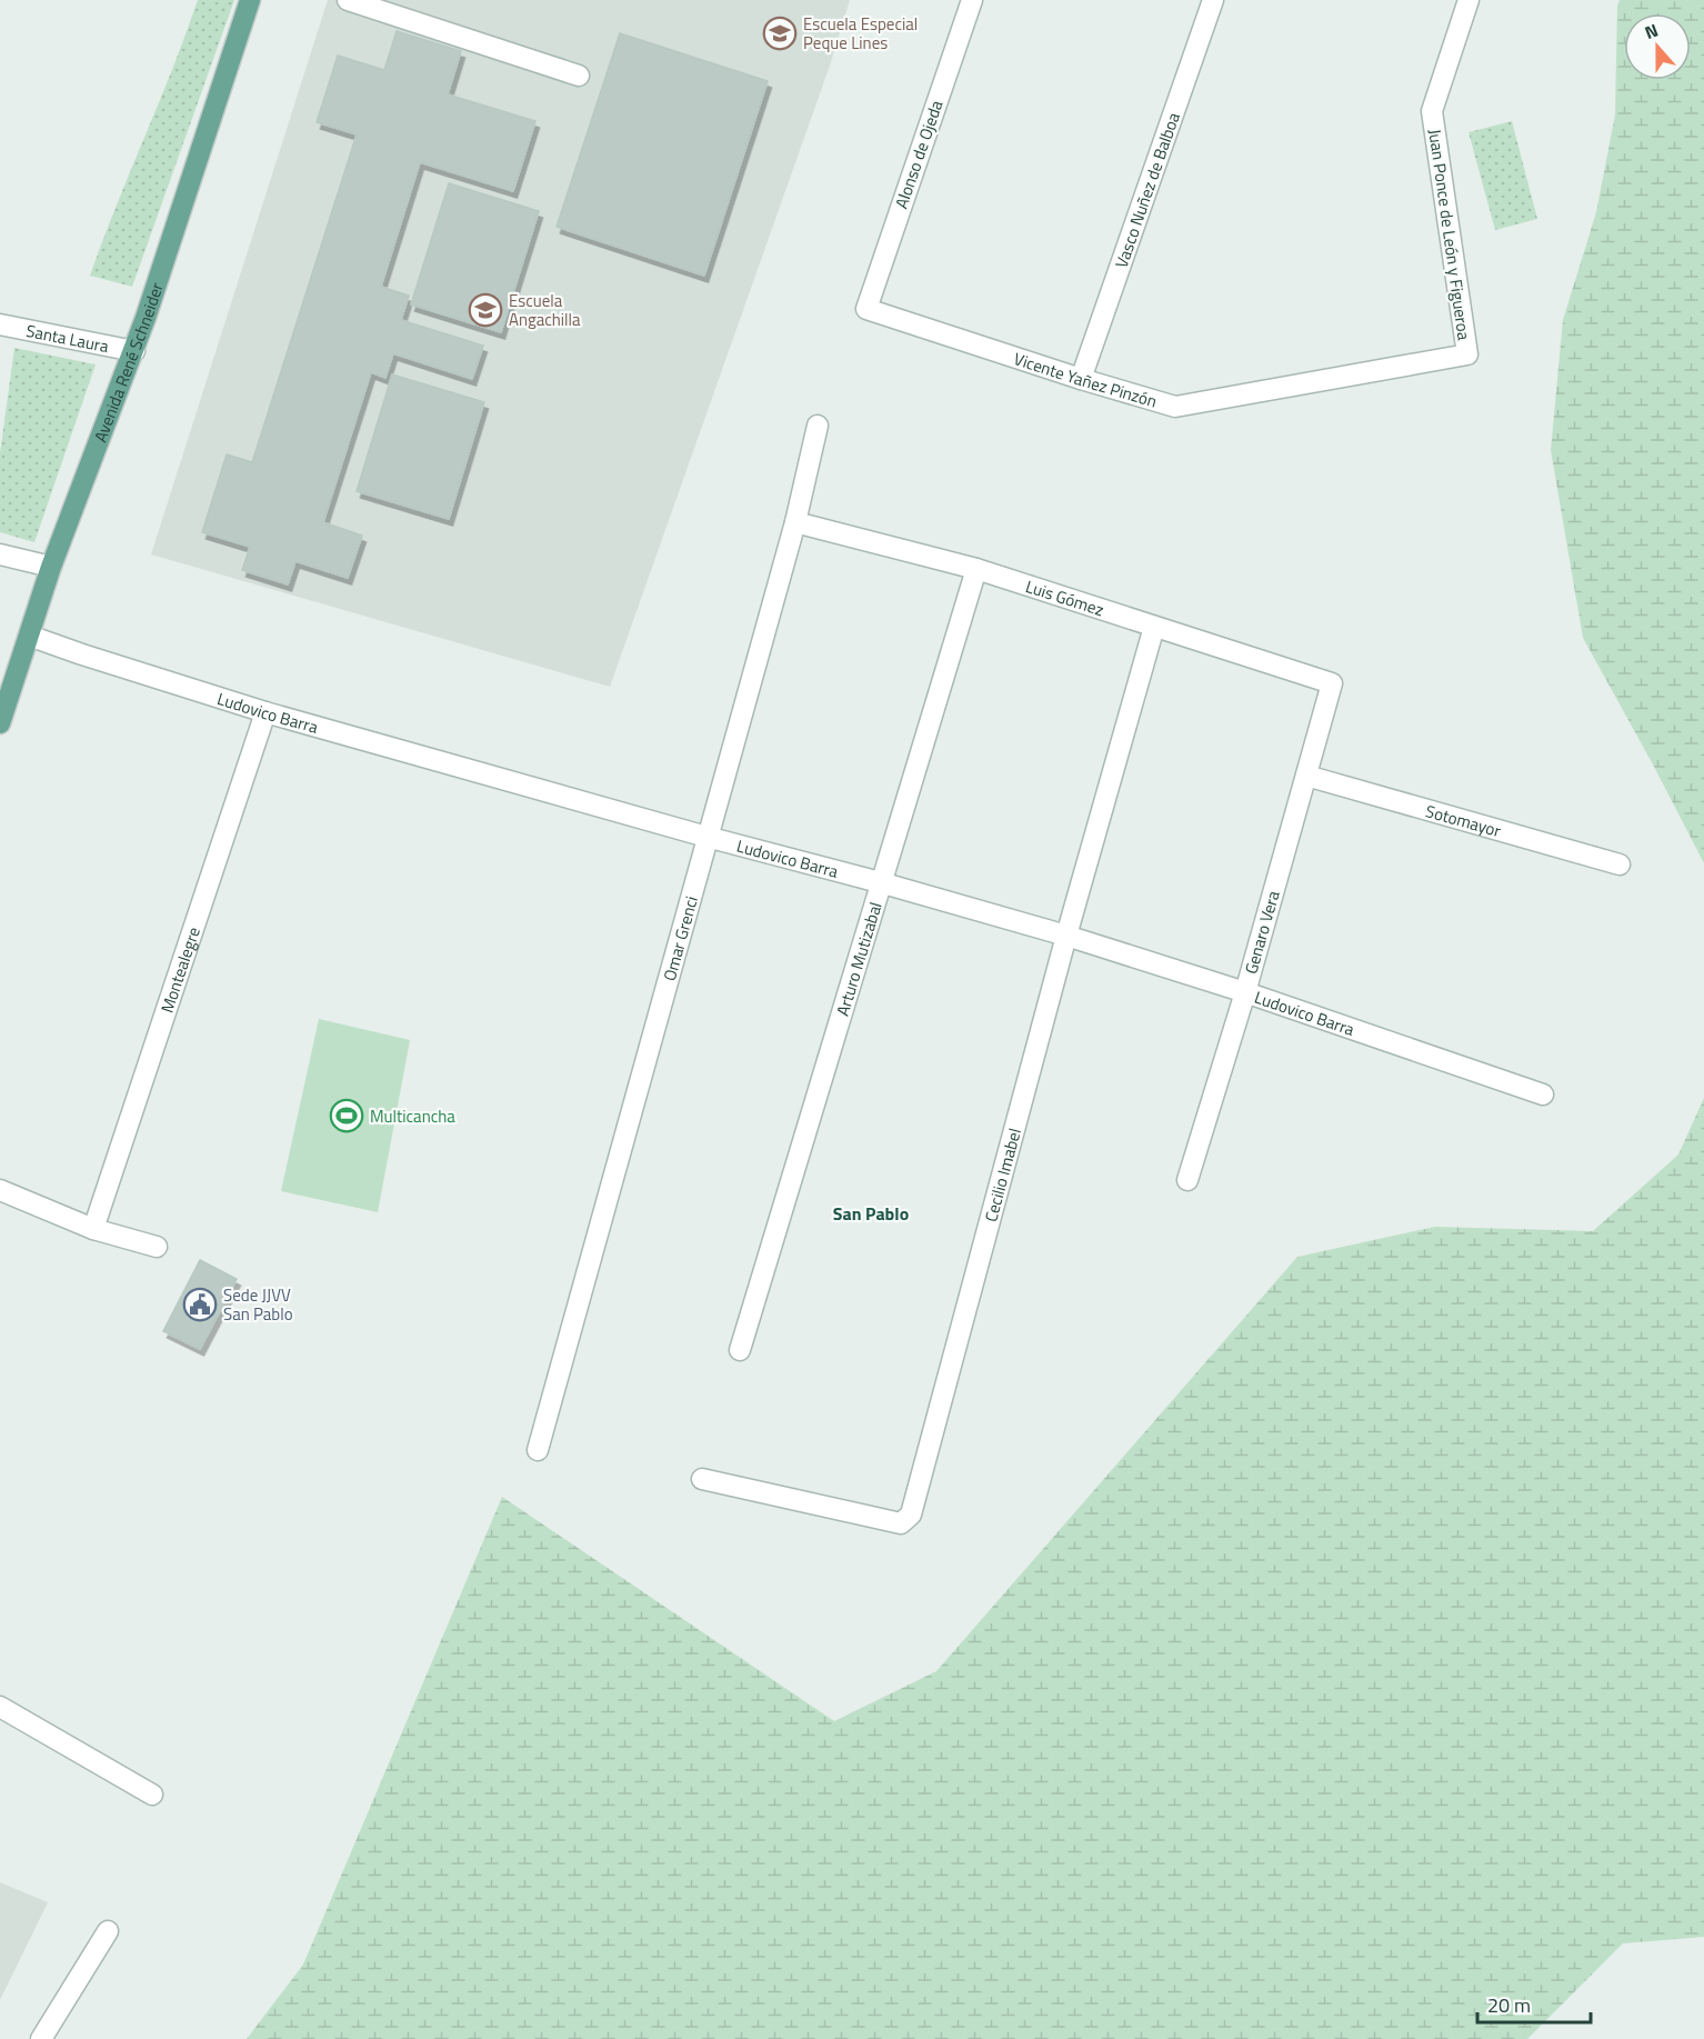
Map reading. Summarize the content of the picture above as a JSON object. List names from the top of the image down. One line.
{"streets":{"main road":["Avenida René Schneider"],"street":["Alonso de Ojeda","Vasco Nuñez de Balboa","Juan Ponce de León y Figueroa","Santa Laura","Vicente Yañez Pinzón","Luis Gómez","Ludovico Barra","Sotomayor","Genaro Vera","Omar Grenci","Arturo Mutizabal","Montealegre","Cecilio Imabel"]},"crossings":[["Alonso de Ojeda","Vicente Yañez Pinzón"],["Vasco Nuñez de Balboa","Vicente Yañez Pinzón"],["Juan Ponce de León y Figueroa","Vicente Yañez Pinzón"],["Santa Laura","Avenida René Schneider"],["Avenida René Schneider","Ludovico Barra"],["Luis Gómez","Genaro Vera"],["Luis Gómez","Omar Grenci"],["Luis Gómez","Arturo Mutizabal"],["Luis Gómez","Cecilio Imabel"],["Ludovico Barra","Genaro Vera"],["Ludovico Barra","Omar Grenci"],["Ludovico Barra","Arturo Mutizabal"],["Ludovico Barra","Montealegre"],["Ludovico Barra","Cecilio Imabel"],["Sotomayor","Genaro Vera"]],"districts":["San Pablo"],"places":{"school or university":["Escuela Especial Peque Lines","Escuela Angachilla"],"sports":["Multicancha"],"public building":["Sede JJVV San Pablo"]},"scale_bar":"20 m","north":"top"}
